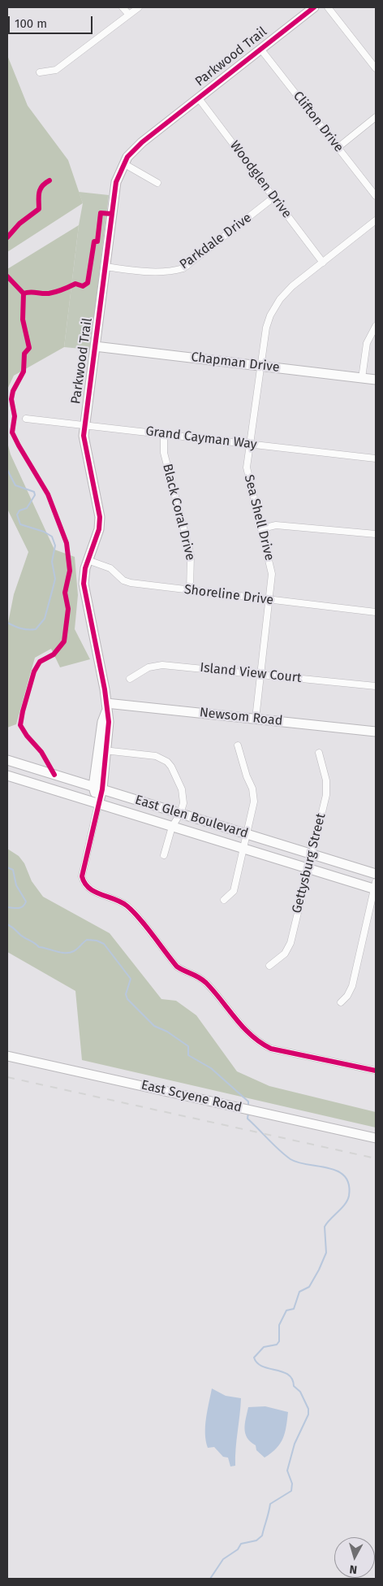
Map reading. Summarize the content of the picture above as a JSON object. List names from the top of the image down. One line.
{"streets":{"street":["Parkwood Trail","Clifton Drive","Woodglen Drive","Parkdale Drive","Chapman Drive","Grand Cayman Way","Black Coral Drive","Sea Shell Drive","Shoreline Drive","Island View Court","Newsom Road","East Glen Boulevard","Gettysburg Street","East Scyene Road"]},"crossings":[["Parkwood Trail","Clifton Drive"],["Parkwood Trail","Woodglen Drive"],["Parkwood Trail","Parkdale Drive"],["Parkwood Trail","Chapman Drive"],["Parkwood Trail","Grand Cayman Way"],["Parkwood Trail","Shoreline Drive"],["Parkwood Trail","Newsom Road"],["Parkwood Trail","East Glen Boulevard"],["Woodglen Drive","Parkdale Drive"],["Woodglen Drive","Sea Shell Drive"],["Chapman Drive","Sea Shell Drive"],["Grand Cayman Way","Black Coral Drive"],["Grand Cayman Way","Sea Shell Drive"],["Black Coral Drive","Shoreline Drive"],["Sea Shell Drive","Shoreline Drive"],["Sea Shell Drive","Island View Court"],["Sea Shell Drive","Newsom Road"],["East Glen Boulevard","Gettysburg Street"]],"scale_bar":"100 m","north":"bottom"}
